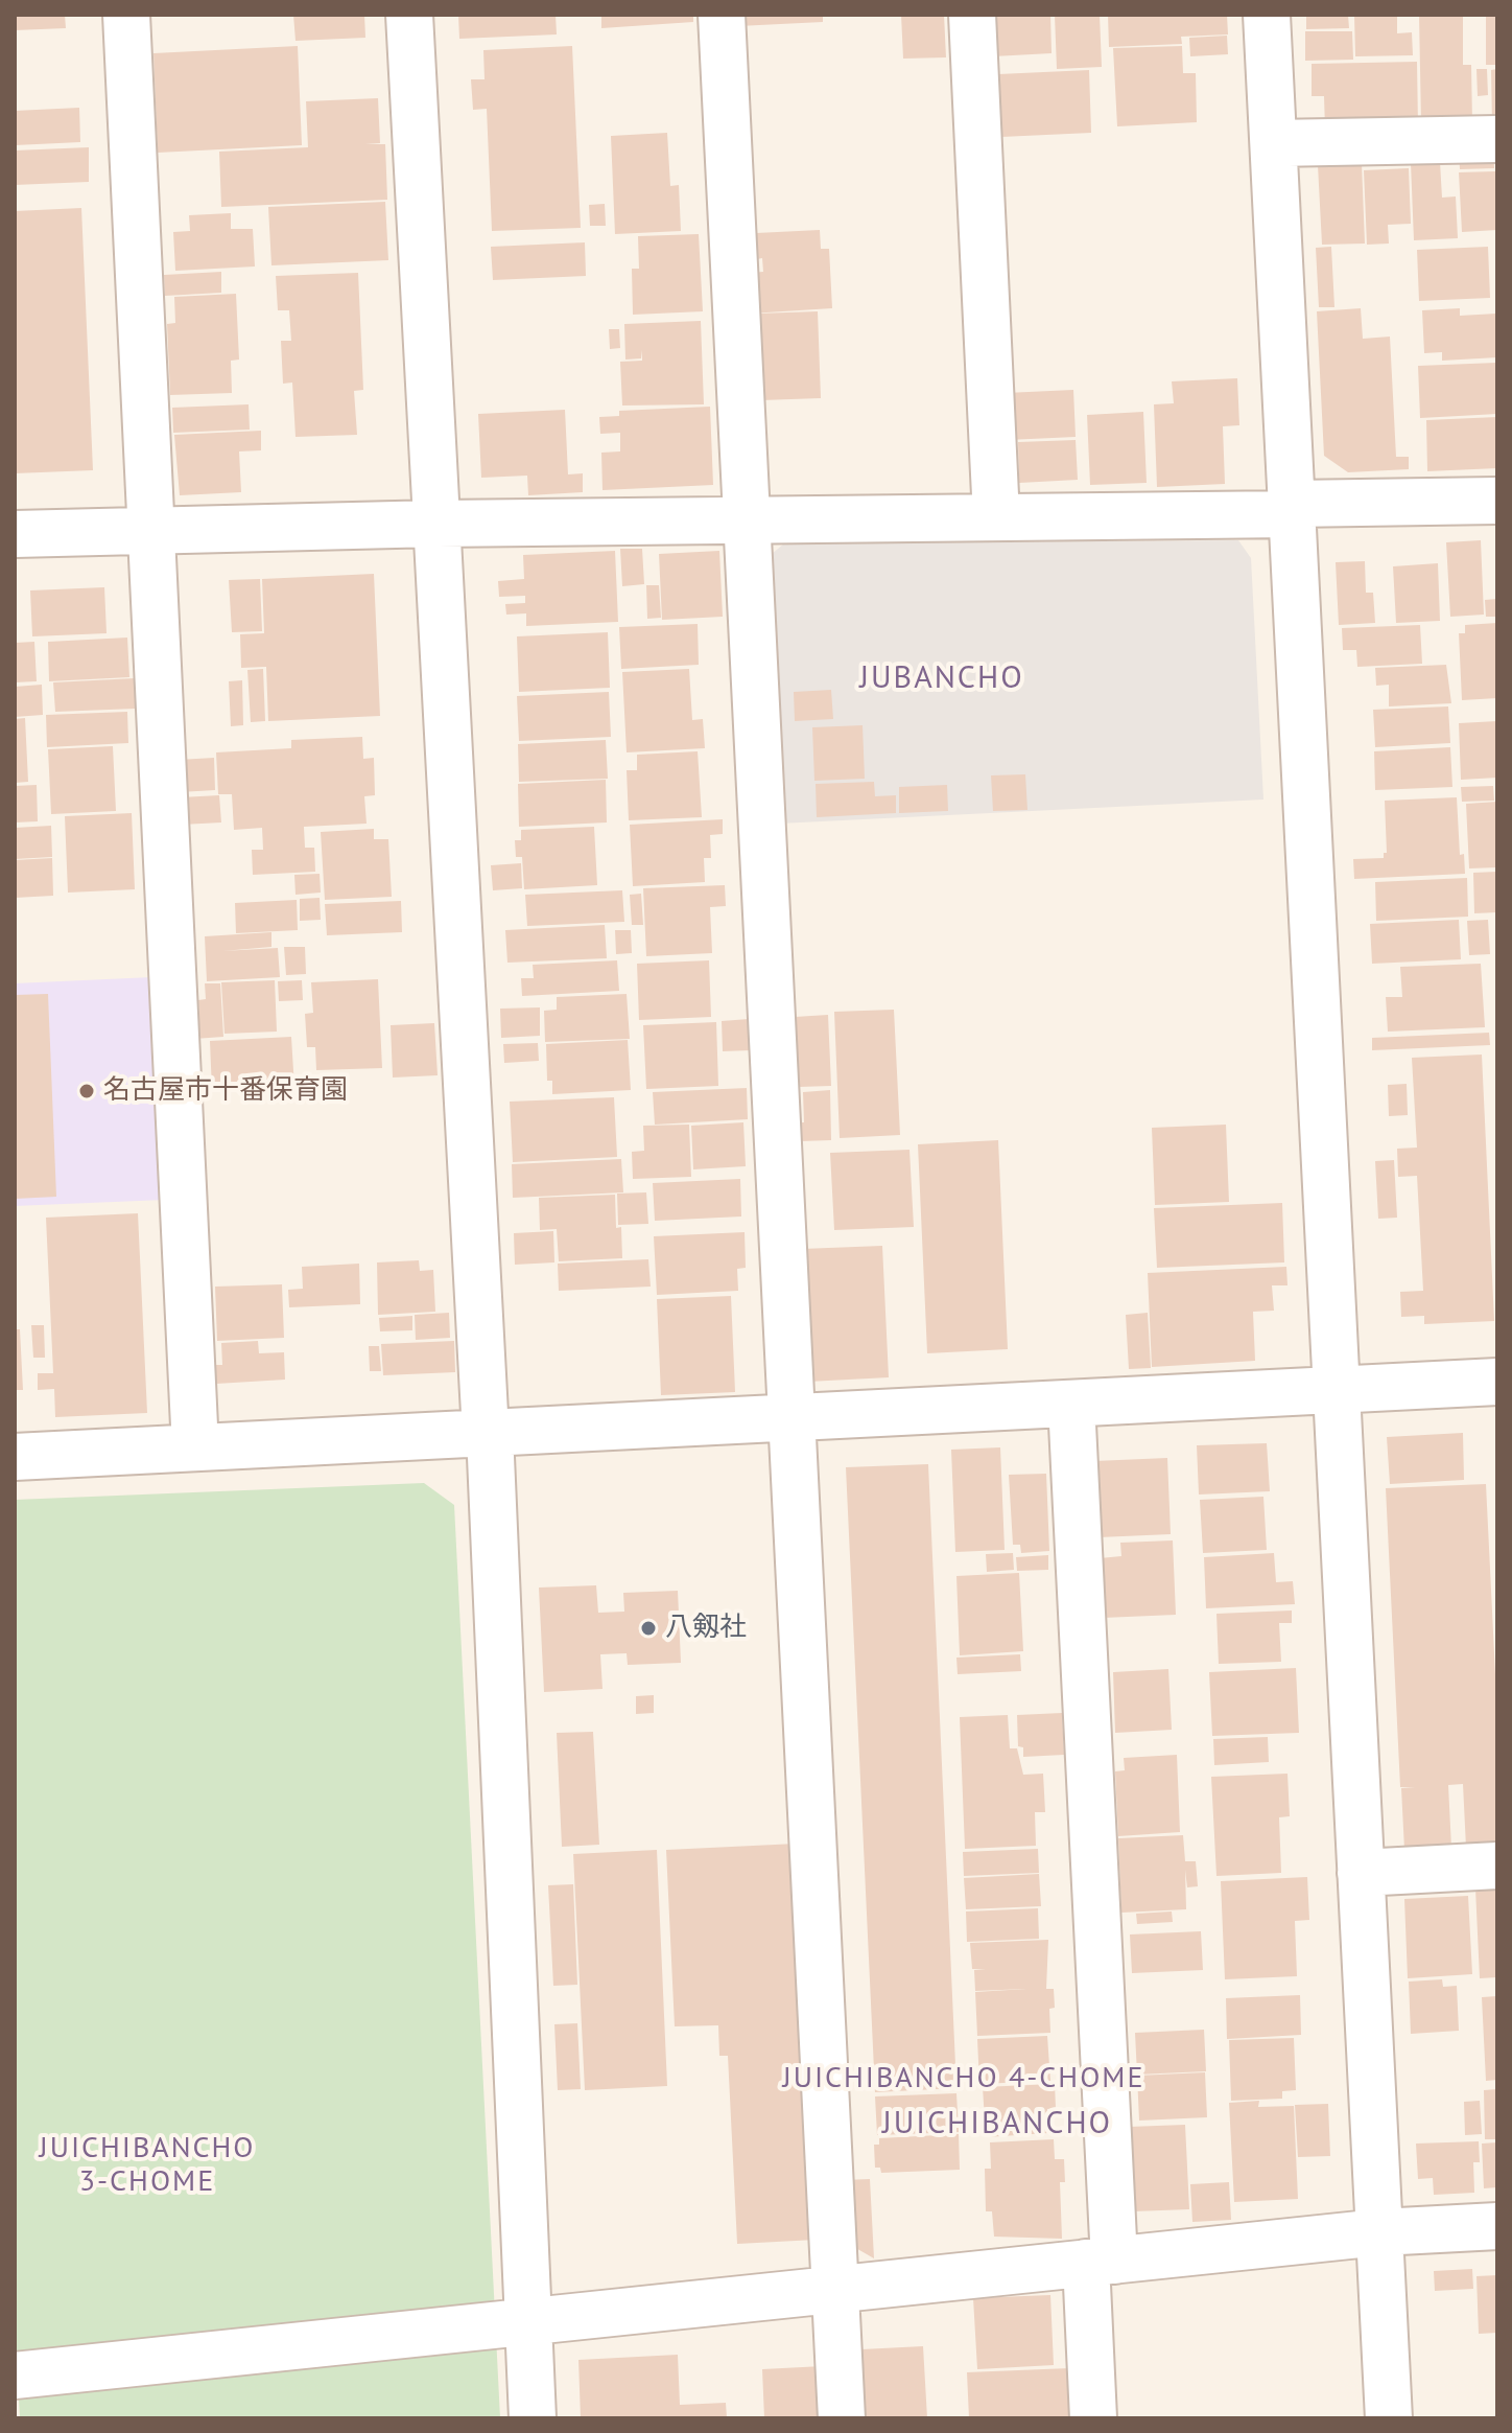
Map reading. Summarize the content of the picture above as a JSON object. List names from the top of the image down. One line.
{"districts":["JUBANCHO","JUICHIBANCHO 4-CHOME","JUICHIBANCHO","JUICHIBANCHO 3-CHOME"],"places":["名古屋市十番保育園","八剱社"]}
